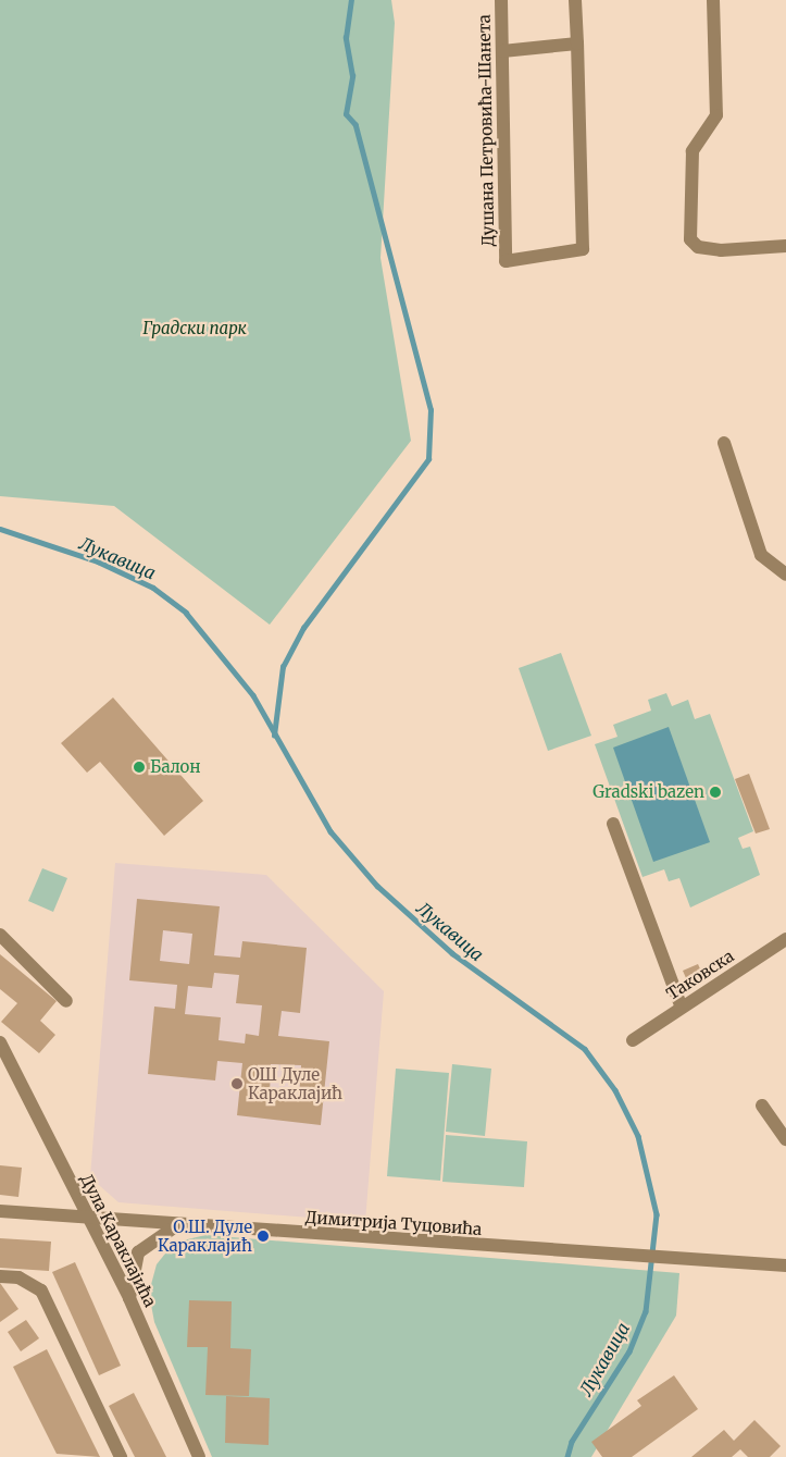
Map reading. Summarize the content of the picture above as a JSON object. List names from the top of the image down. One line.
{"streets":{"street":["Душана Петровића-Шанета","Таковска","Димитрија Туцовића","Дула Караклајића"]},"crossings":[["Димитрија Туцовића","Дула Караклајића"]],"water":["Лукавица"],"parks":["Градски парк"],"places":["Балон","Gradski bazen","ОШ Дуле Караклајић","О.Ш. Дуле Караклајић"]}
